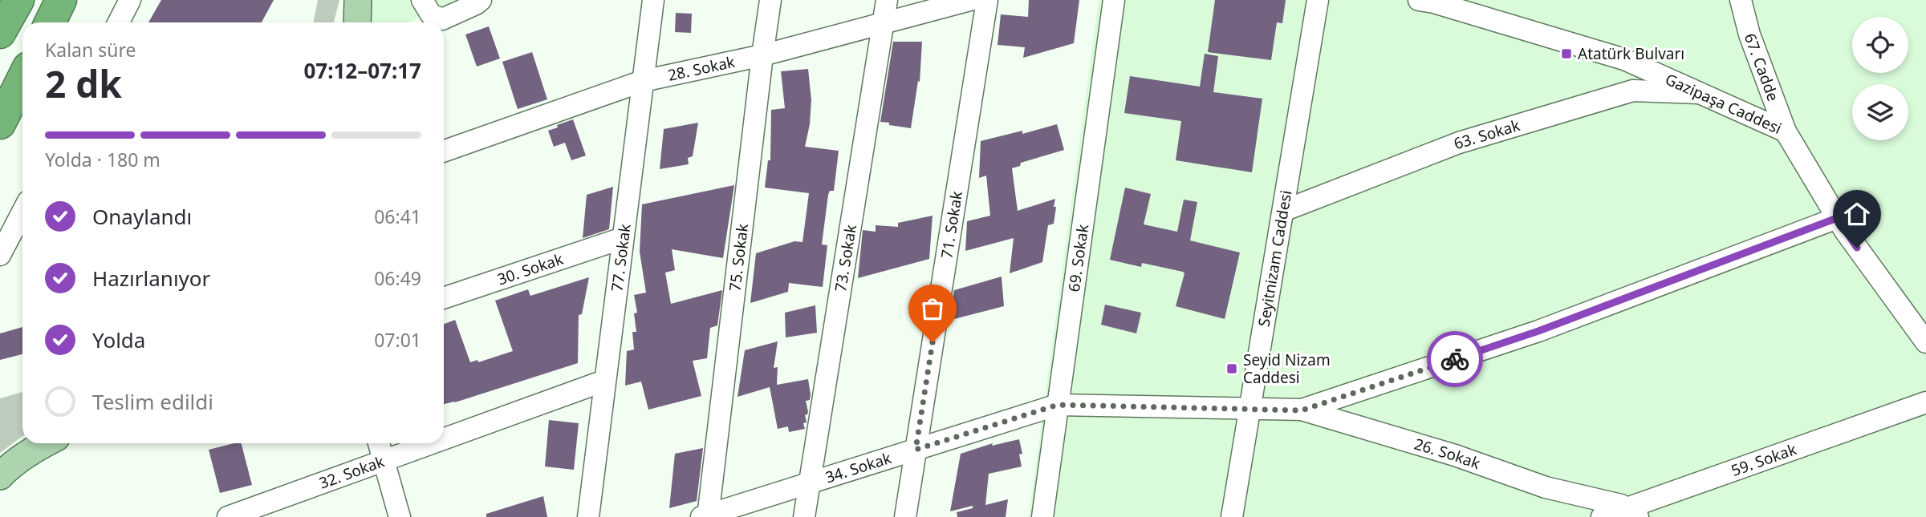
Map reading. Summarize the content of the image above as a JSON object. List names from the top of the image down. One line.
{"streets":{"street":["67. Cadde","28. Sokak","Gazipaşa Caddesi","63. Sokak","71. Sokak","77. Sokak","75. Sokak","73. Sokak","69. Sokak","Seyitnizam Caddesi","30. Sokak","26. Sokak","59. Sokak","34. Sokak","32. Sokak"]},"crossings":[["67. Cadde","Gazipaşa Caddesi"],["28. Sokak","77. Sokak"],["28. Sokak","75. Sokak"],["28. Sokak","73. Sokak"],["Gazipaşa Caddesi","63. Sokak"],["63. Sokak","Seyitnizam Caddesi"],["71. Sokak","34. Sokak"],["77. Sokak","30. Sokak"],["77. Sokak","32. Sokak"],["75. Sokak","34. Sokak"],["73. Sokak","34. Sokak"],["69. Sokak","34. Sokak"],["Seyitnizam Caddesi","26. Sokak"],["Seyitnizam Caddesi","34. Sokak"],["26. Sokak","59. Sokak"],["26. Sokak","34. Sokak"]],"places":{"transit":["Atatürk Bulvarı","Seyid Nizam Caddesi"]},"page":{"heading":["2 dk","Kalan süre","07:12–07:17"],"bar":"Yolda · 180 m","list":[["Onaylandı","06:41"],["Hazırlanıyor","06:49"],["Yolda","07:01"],"Teslim edildi"]}}
